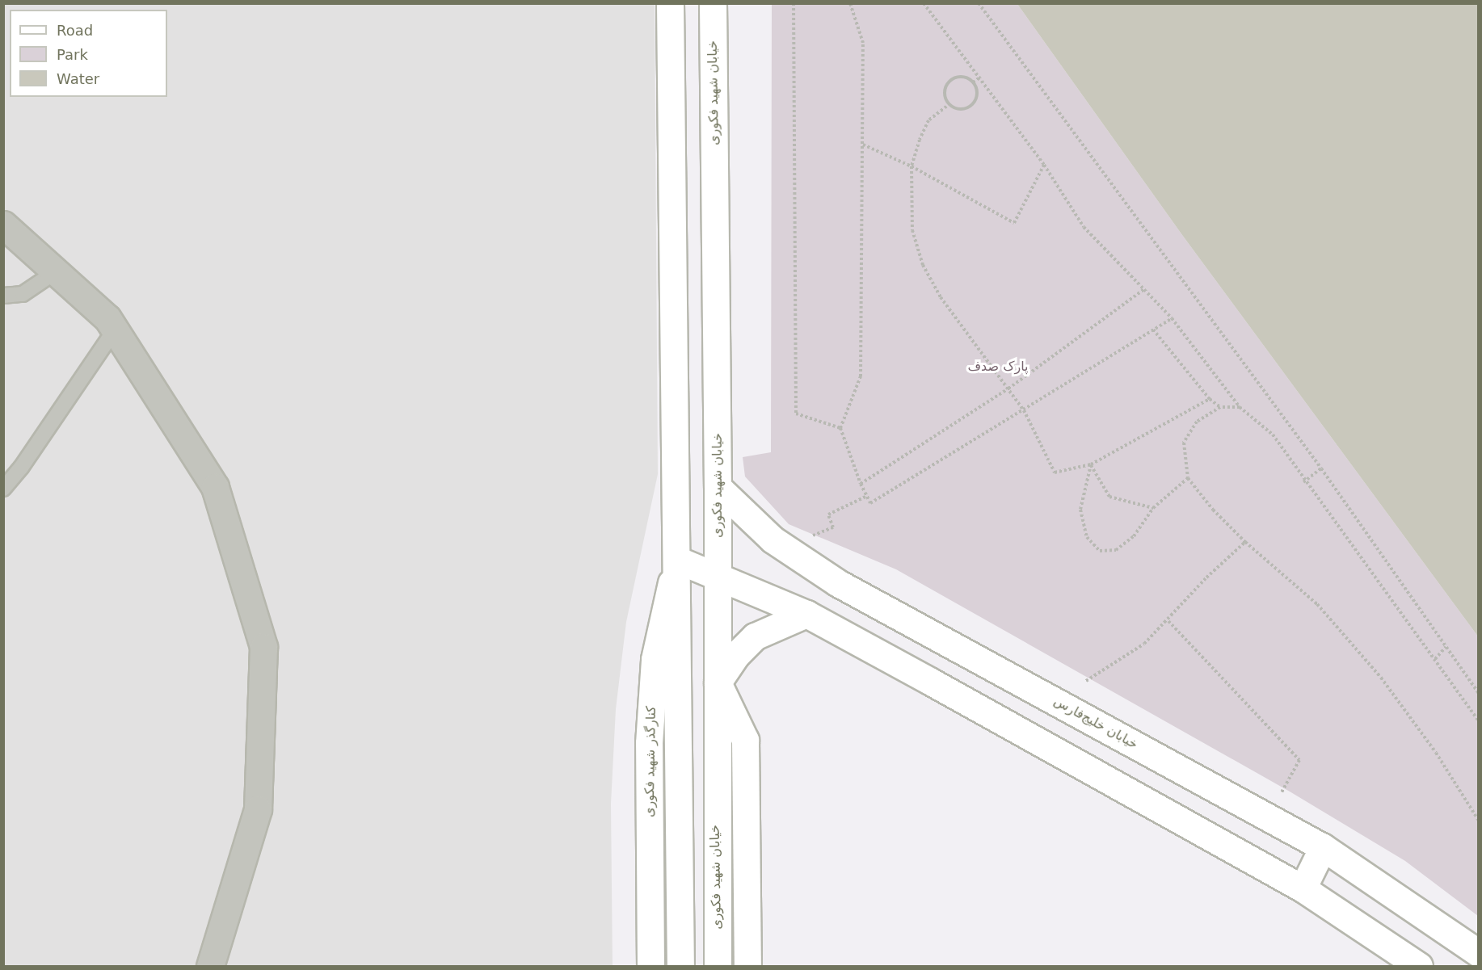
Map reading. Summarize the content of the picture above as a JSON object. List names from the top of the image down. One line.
{"streets":{"main road":["خیابان شهید فکوری","خیابان خلیج‌فارس","کنارگذر شهید فکوری"]},"crossings":[["خیابان شهید فکوری","خیابان خلیج‌فارس"]],"parks":["پارک صدف"],"legend":["Road","Park","Water"]}
